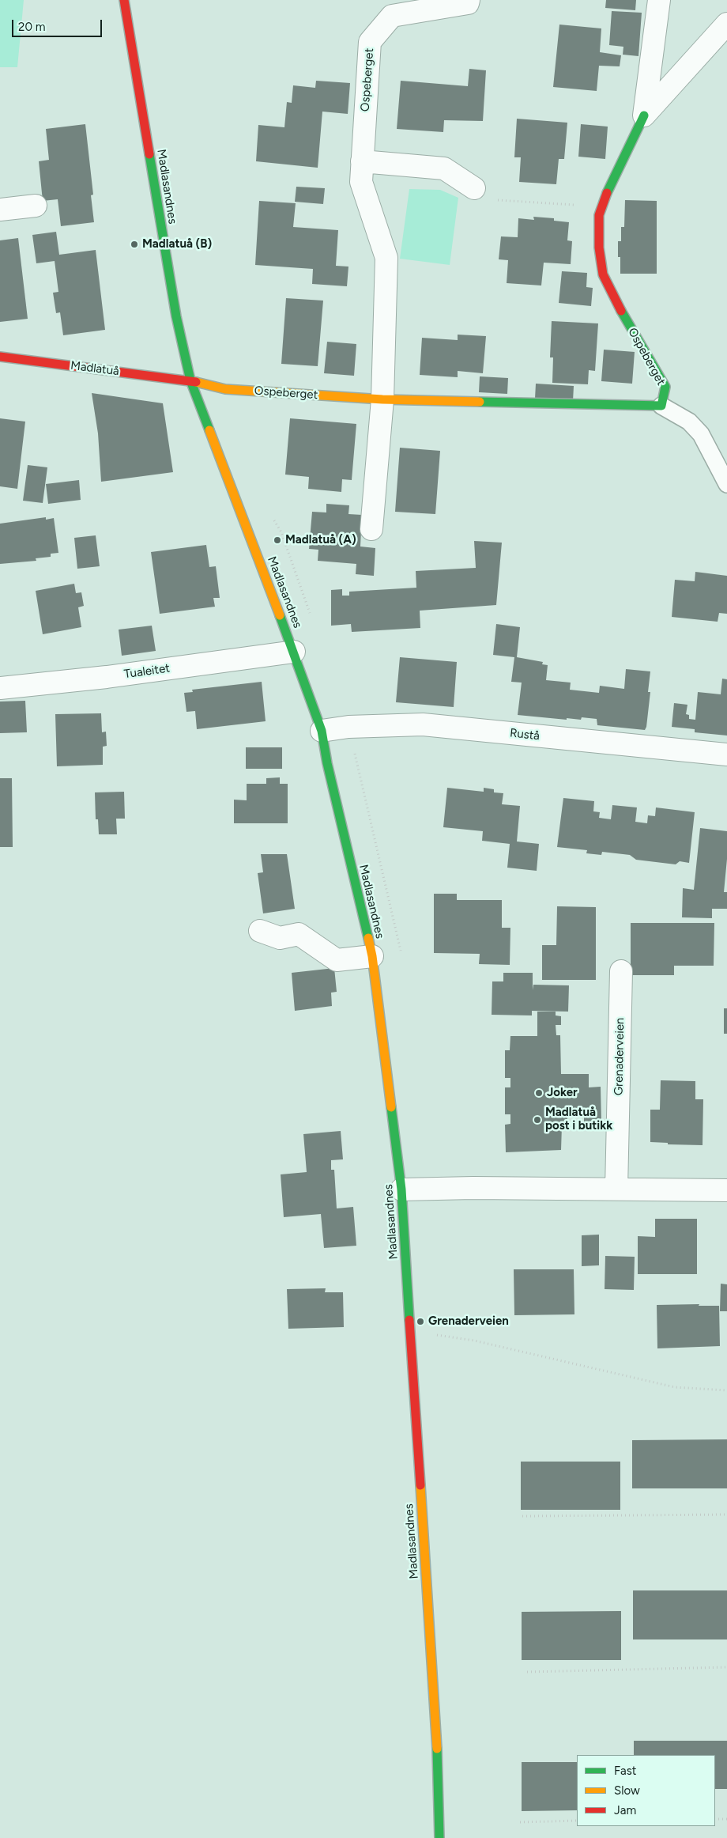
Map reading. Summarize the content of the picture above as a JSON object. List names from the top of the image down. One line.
{"streets":{"street":["Ospeberget","Madlasandnes","Madlatuå","Tualeitet","Rustå","Grenaderveien"]},"crossings":[["Ospeberget","Madlasandnes"],["Ospeberget","Madlatuå"],["Madlasandnes","Madlatuå"],["Madlasandnes","Tualeitet"],["Madlasandnes","Rustå"]],"places":["Madlatuå (B)","Madlatuå (A)","Joker","Madlatuå post i butikk","Grenaderveien"],"legend":["Fast","Slow","Jam"],"scale_bar":"20 m"}
